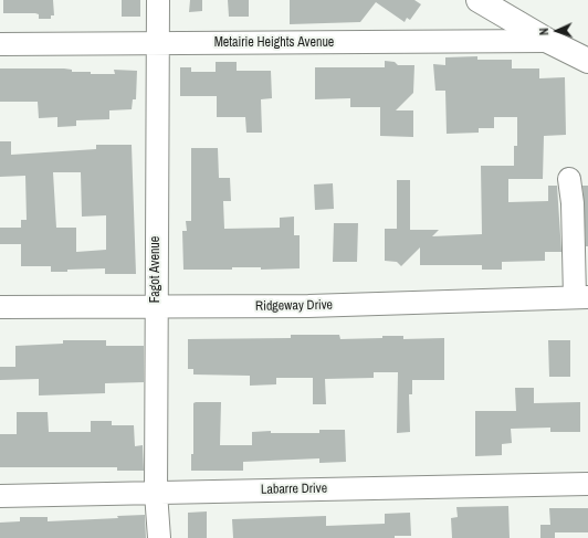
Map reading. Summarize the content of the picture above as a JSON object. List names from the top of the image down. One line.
{"streets":{"street":["Metairie Heights Avenue","Fagot Avenue","Ridgeway Drive","Labarre Drive"]},"crossings":[["Metairie Heights Avenue","Fagot Avenue"],["Fagot Avenue","Ridgeway Drive"],["Fagot Avenue","Labarre Drive"]],"north":"left"}
